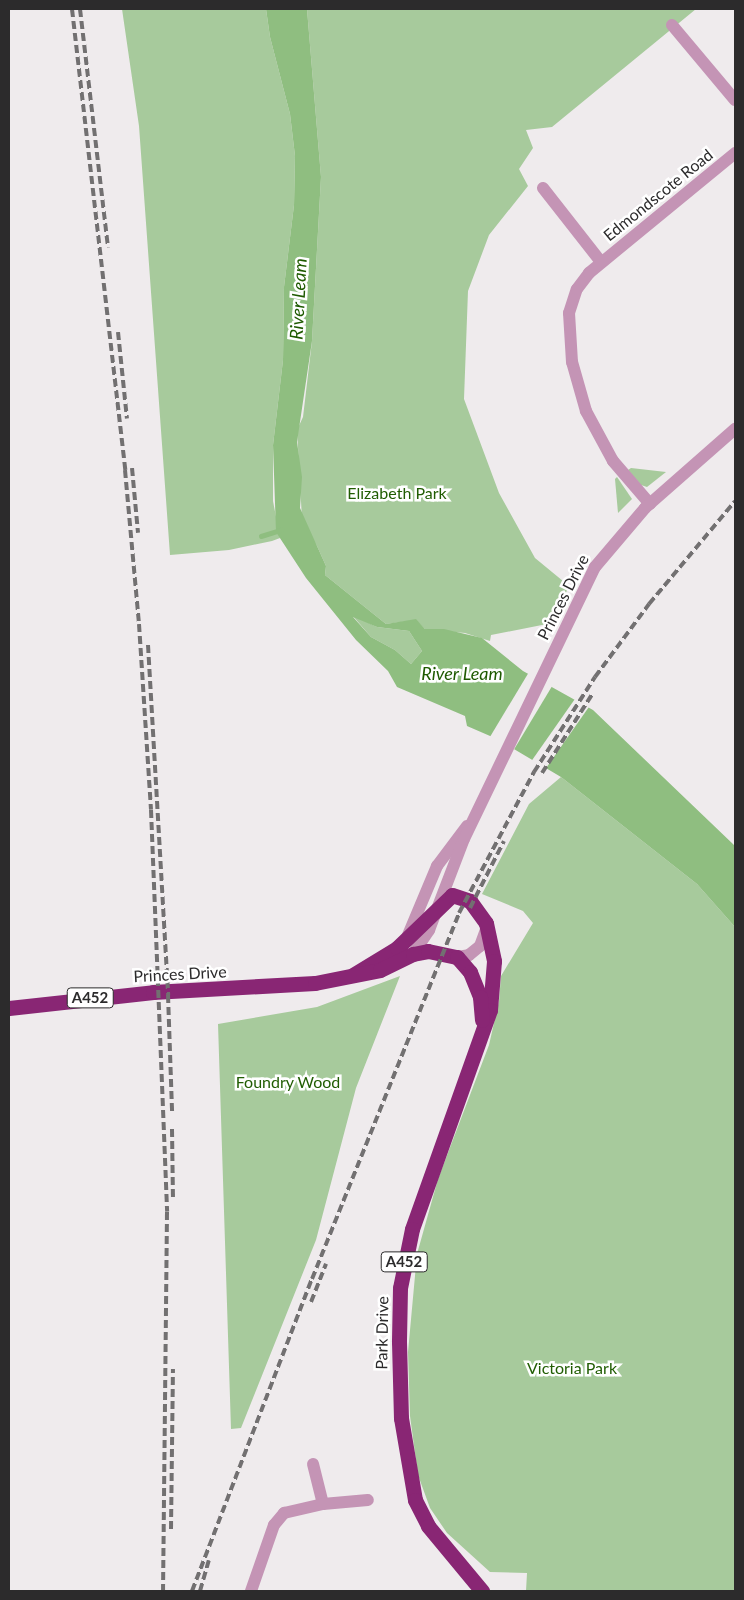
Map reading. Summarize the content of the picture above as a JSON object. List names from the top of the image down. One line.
{"streets":{"highway":["Princes Drive","A452","Park Drive"],"street":["Edmondscote Road"]},"crossings":[["Edmondscote Road","Princes Drive"],["Princes Drive","A452"],["Princes Drive","Park Drive"],["A452","Park Drive"]],"water":["River Leam"],"parks":["Elizabeth Park","Foundry Wood","Victoria Park"]}
